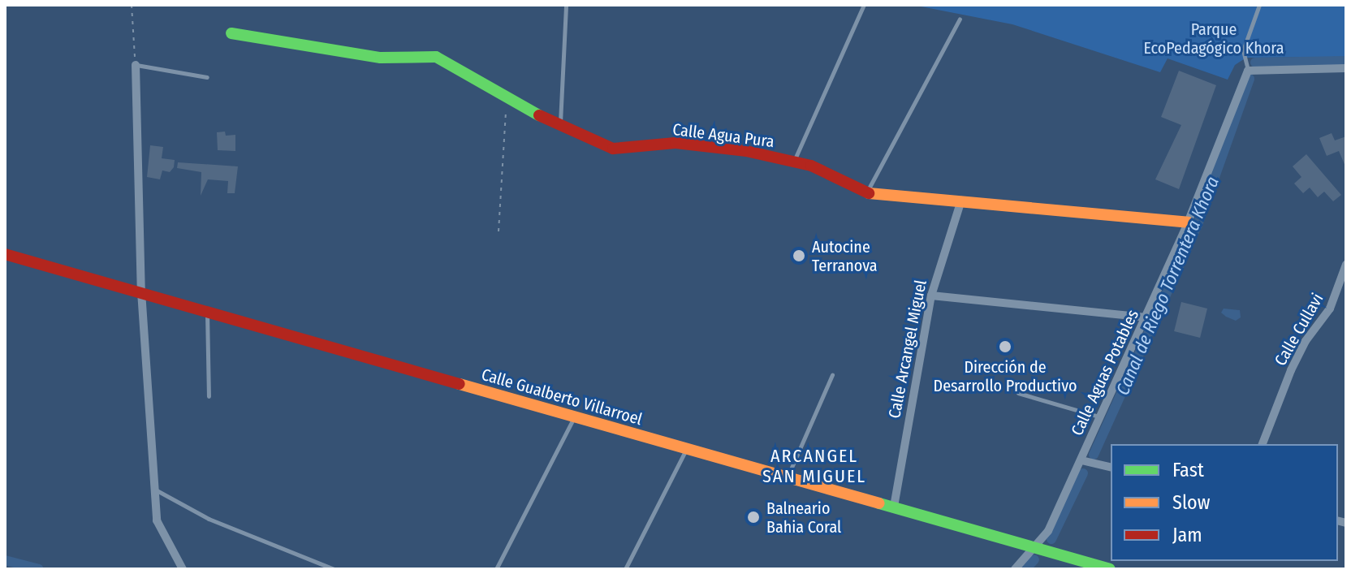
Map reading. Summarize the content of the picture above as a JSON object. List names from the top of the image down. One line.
{"streets":{"street":["Calle Agua Pura","Calle Cullavi","Calle Arcangel Miguel","Calle Aguas Potables","Calle Gualberto Villarroel"]},"crossings":[["Calle Agua Pura","Calle Arcangel Miguel"],["Calle Agua Pura","Calle Aguas Potables"],["Calle Arcangel Miguel","Calle Gualberto Villarroel"],["Calle Aguas Potables","Calle Gualberto Villarroel"]],"districts":["ARCANGEL SAN MIGUEL"],"water":["Canal de Riego Torrentera Khora"],"parks":["Parque EcoPedagógico Khora"],"places":["Autocine Terranova","Dirección de Desarrollo Productivo","Balneario Bahia Coral"],"legend":["Fast","Slow","Jam"]}
